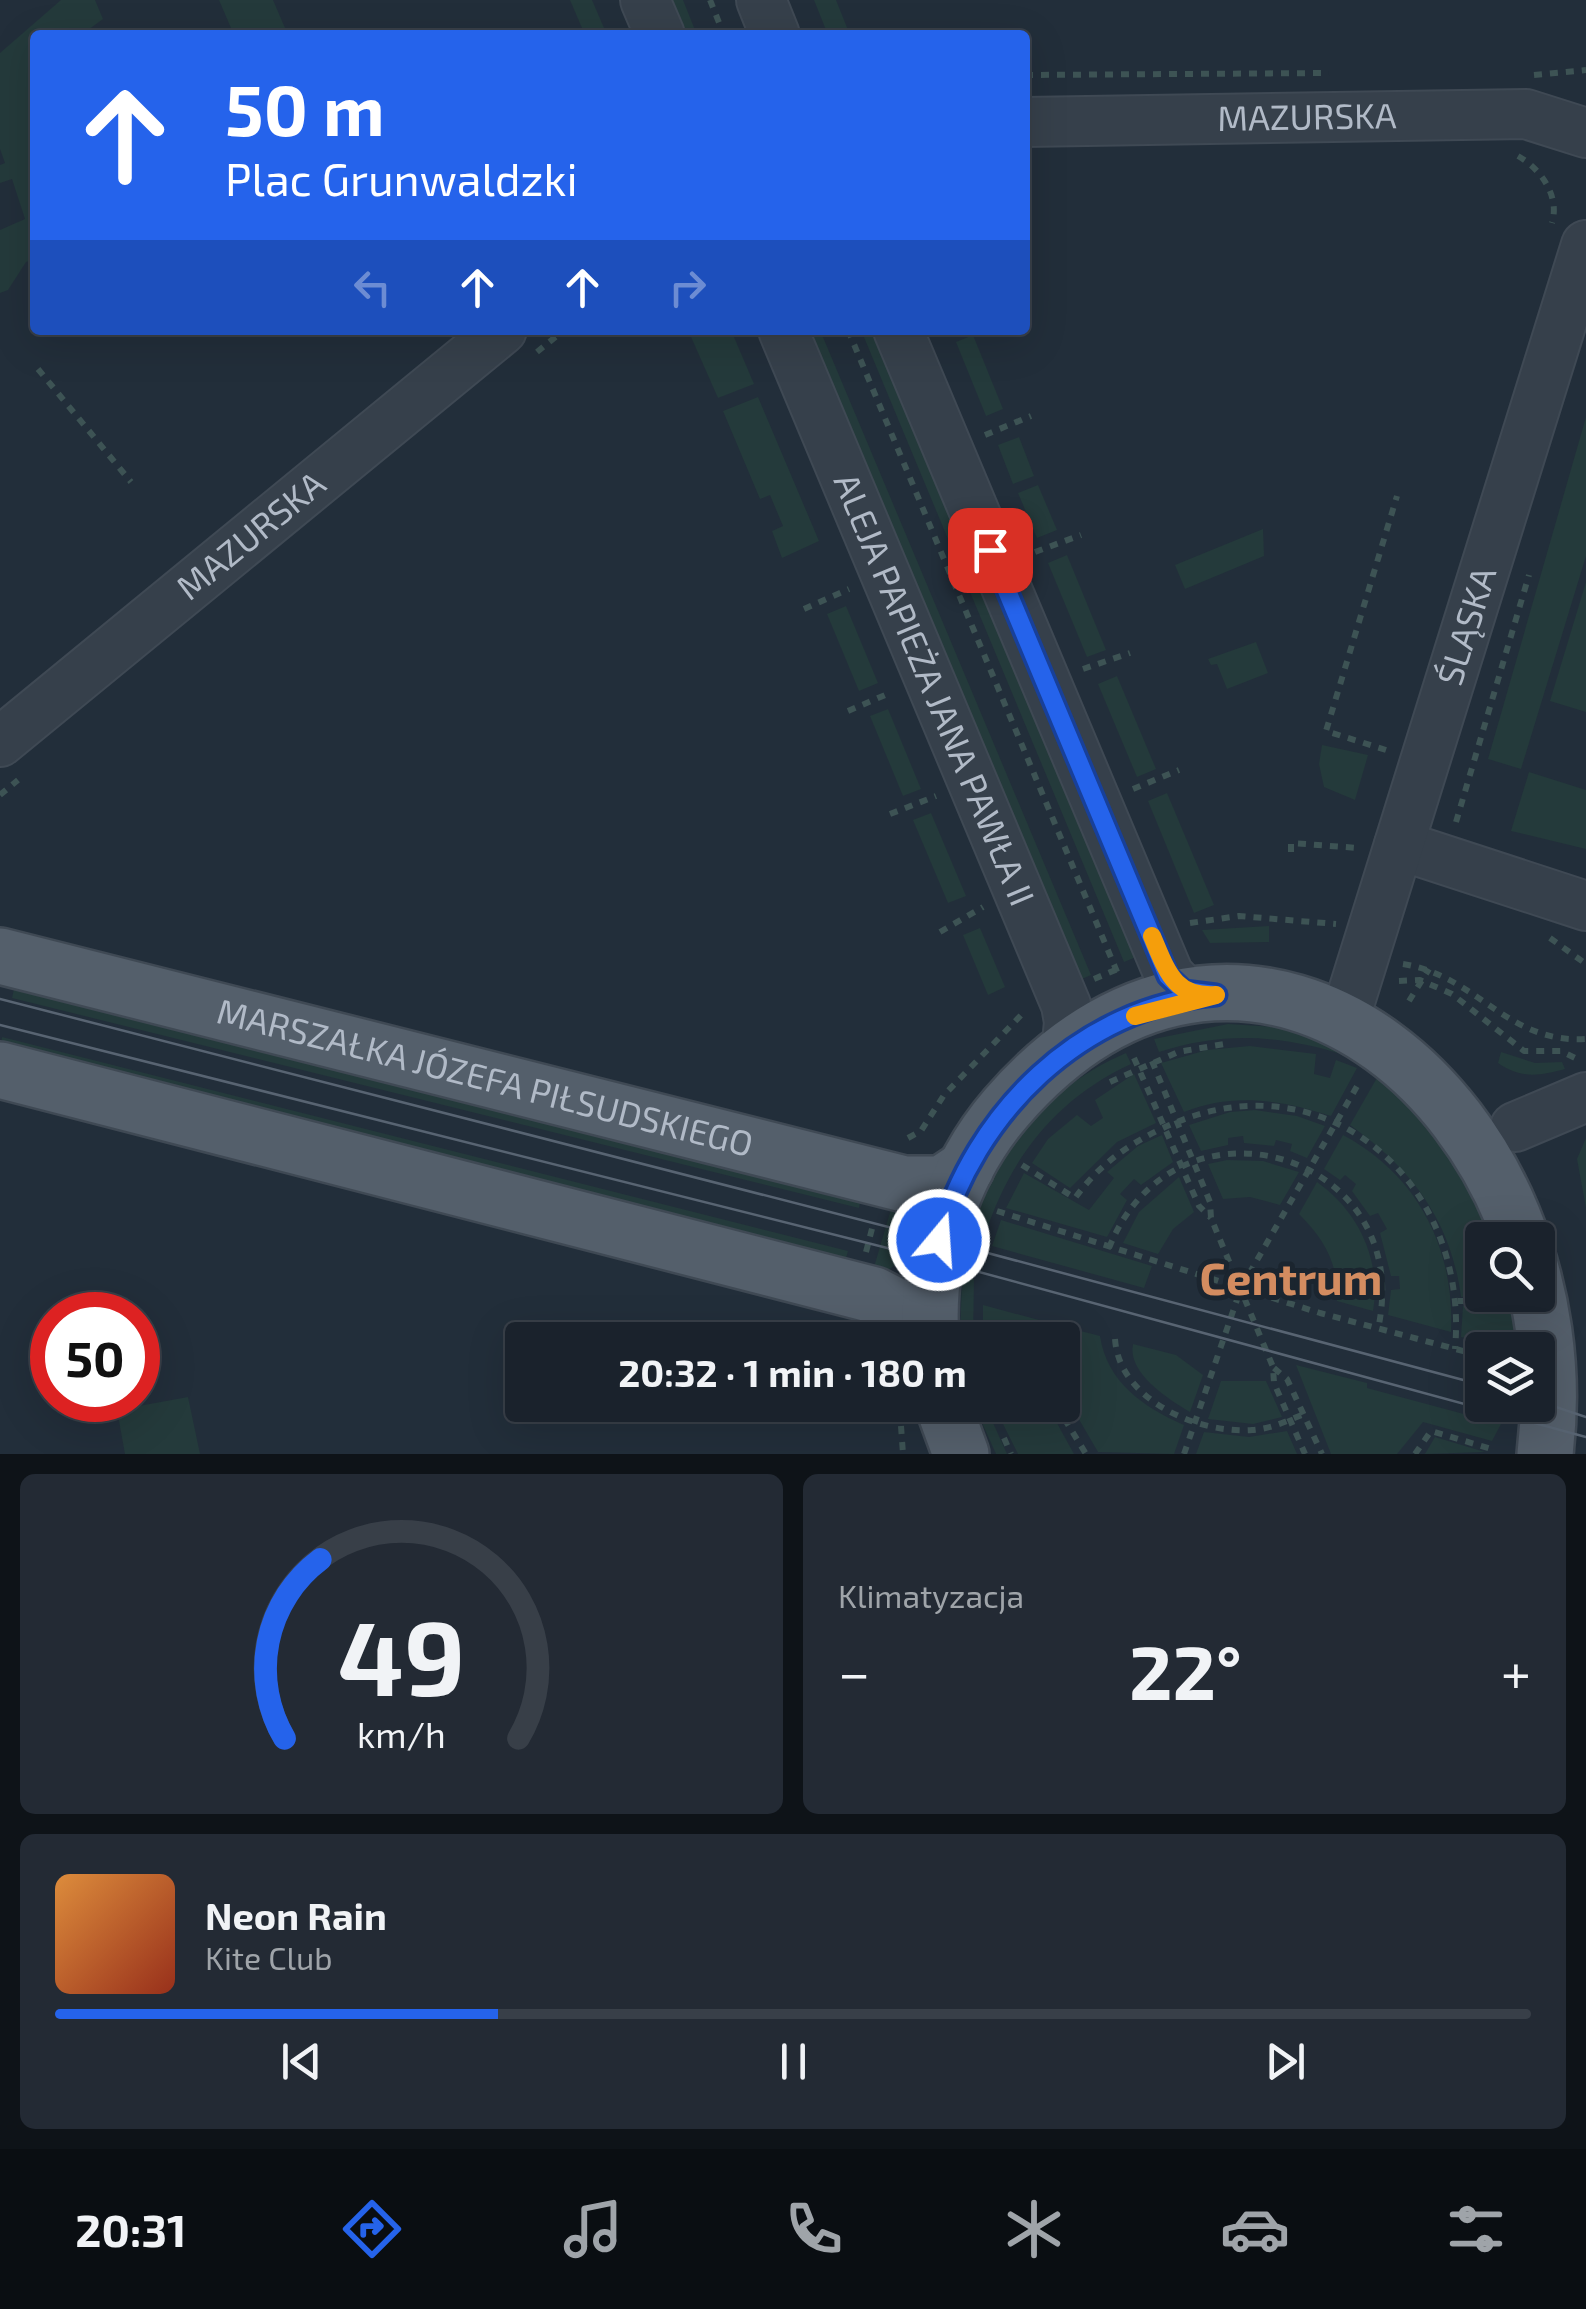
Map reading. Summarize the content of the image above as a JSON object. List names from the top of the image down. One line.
{"streets":{"main road":["MARSZAŁKA JÓZEFA PIŁSUDSKIEGO"],"street":["MAZURSKA","ŚLĄSKA","ALEJA PAPIEŻA JANA PAWŁA II"]},"districts":["Centrum"],"page":{"turn":["50 m","Plac Grunwaldzki"],"limit":"50","trip":"20:32 · 1 min · 180 m","tile":"Klimatyzacja","heat":["−","22°","+"],"song":["Neon Rain","Kite Club"],"tabs":"20:31","gauge":["49","km/h"]}}
